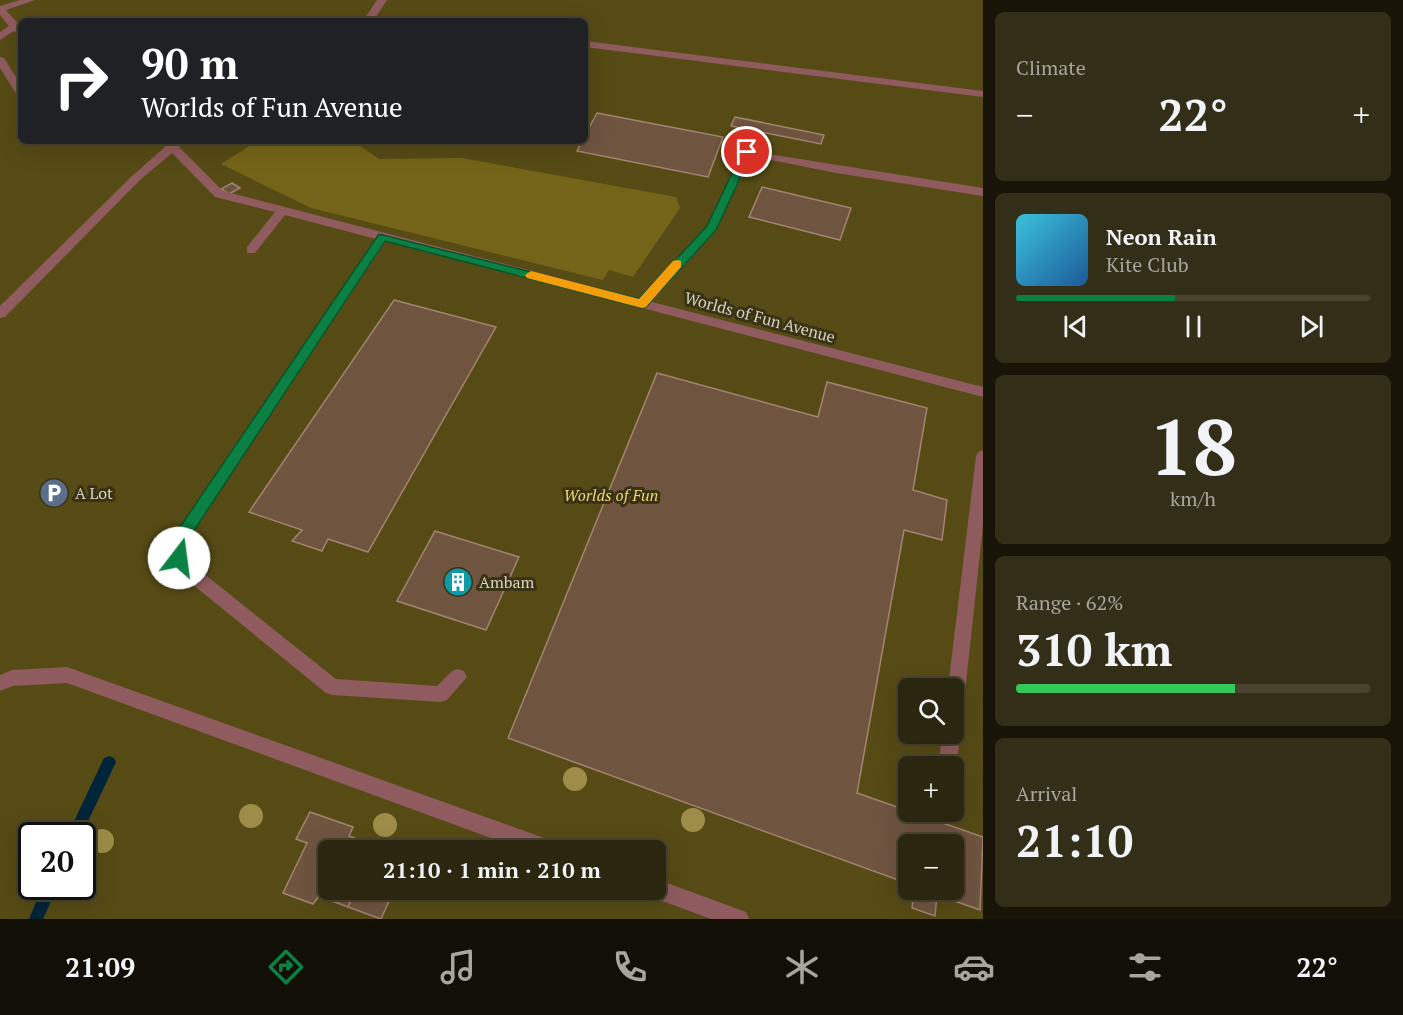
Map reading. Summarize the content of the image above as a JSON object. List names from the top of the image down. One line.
{"streets":{"street":["Worlds of Fun Avenue"]},"parks":["Worlds of Fun"],"places":{"parking":["A Lot"],"building":["Ambam"]},"page":{"tile":["Climate",["18","km/h"],["Range · 62%","310 km"],["Arrival","21:10"]],"turn":["90 m","Worlds of Fun Avenue"],"heat":["−","22°","+"],"song":["Neon Rain","Kite Club"],"map_buttons":["+","−"],"limit":"20","trip":"21:10 · 1 min · 210 m","tabs":["21:09","22°"]}}
